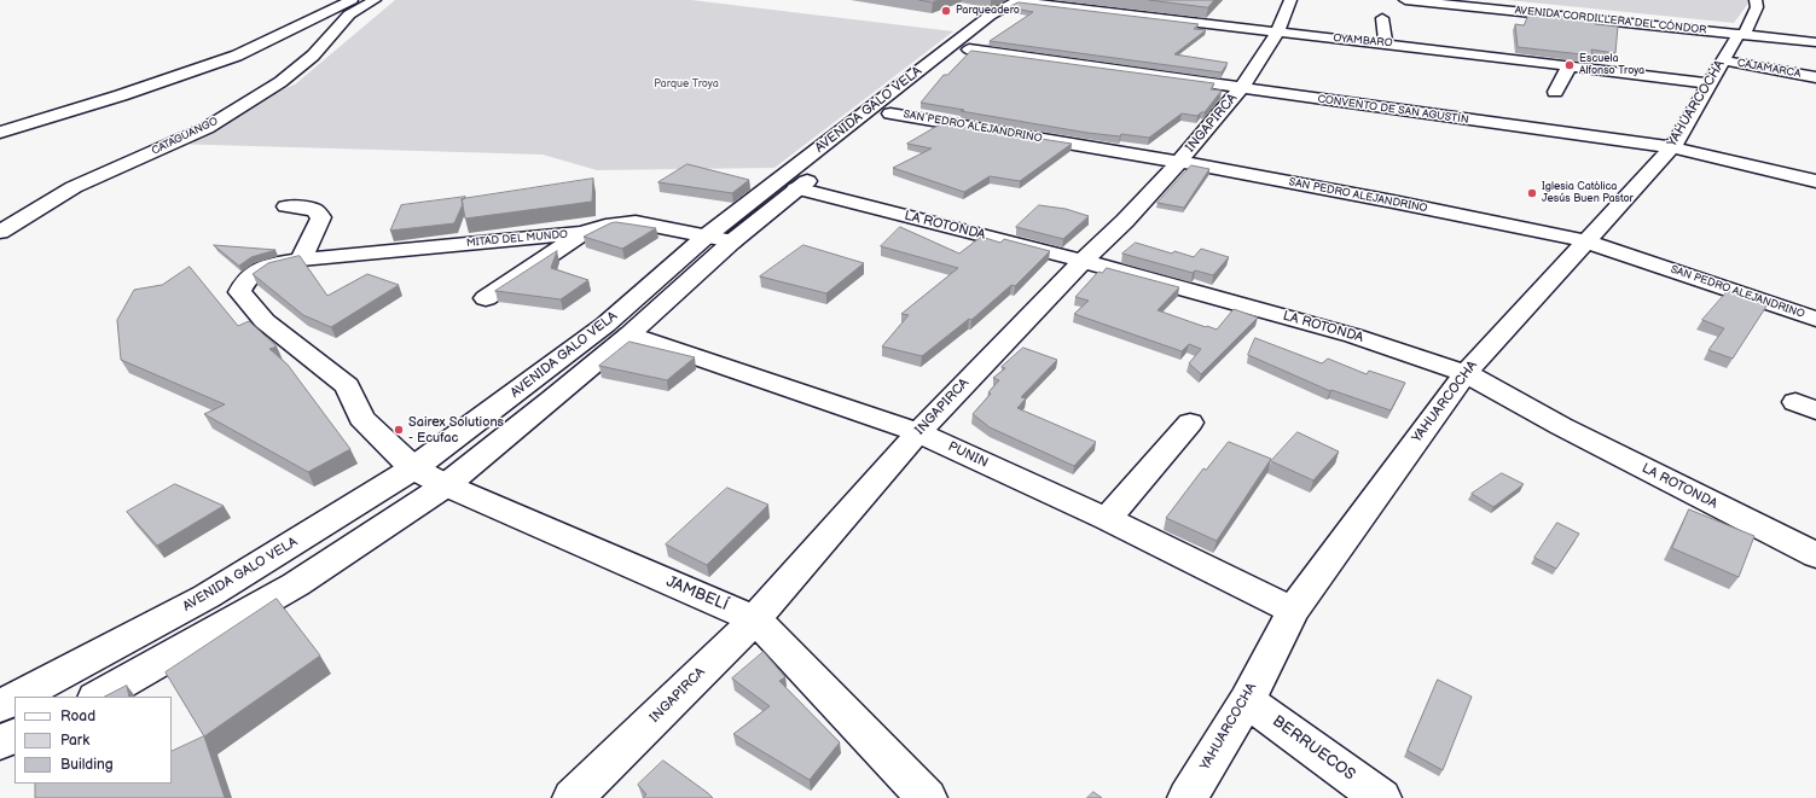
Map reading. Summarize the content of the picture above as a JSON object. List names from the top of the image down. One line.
{"streets":{"street":["AVENIDA CORDILLERA DEL CÓNDOR","OYAMBARO","CAJAMARCA","YAHUARCOCHA","AVENIDA GALO VELA","CONVENTO DE SAN AGUSTÍN","INGAPIRCA","SAN PEDRO ALEJANDRINO","CATAGUANGO","LA ROTONDA","MITAD DEL MUNDO","PUNIN","JAMBELÍ","BERRUECOS"]},"crossings":[["AVENIDA CORDILLERA DEL CÓNDOR","YAHUARCOCHA"],["OYAMBARO","YAHUARCOCHA"],["OYAMBARO","AVENIDA GALO VELA"],["OYAMBARO","INGAPIRCA"],["CAJAMARCA","YAHUARCOCHA"],["YAHUARCOCHA","CONVENTO DE SAN AGUSTÍN"],["YAHUARCOCHA","SAN PEDRO ALEJANDRINO"],["YAHUARCOCHA","LA ROTONDA"],["YAHUARCOCHA","PUNIN"],["YAHUARCOCHA","BERRUECOS"],["AVENIDA GALO VELA","CONVENTO DE SAN AGUSTÍN"],["AVENIDA GALO VELA","SAN PEDRO ALEJANDRINO"],["AVENIDA GALO VELA","LA ROTONDA"],["AVENIDA GALO VELA","MITAD DEL MUNDO"],["AVENIDA GALO VELA","PUNIN"],["AVENIDA GALO VELA","JAMBELÍ"],["CONVENTO DE SAN AGUSTÍN","INGAPIRCA"],["INGAPIRCA","SAN PEDRO ALEJANDRINO"],["INGAPIRCA","LA ROTONDA"],["INGAPIRCA","PUNIN"],["INGAPIRCA","JAMBELÍ"],["MITAD DEL MUNDO","JAMBELÍ"]],"parks":["Parque Troya"],"places":["Parqueadero","Escuela Alfonso Troya","Iglesia Católica Jesús Buen Pastor","Sairex Solutions - Ecufac"],"legend":["Road","Park","Building"]}
